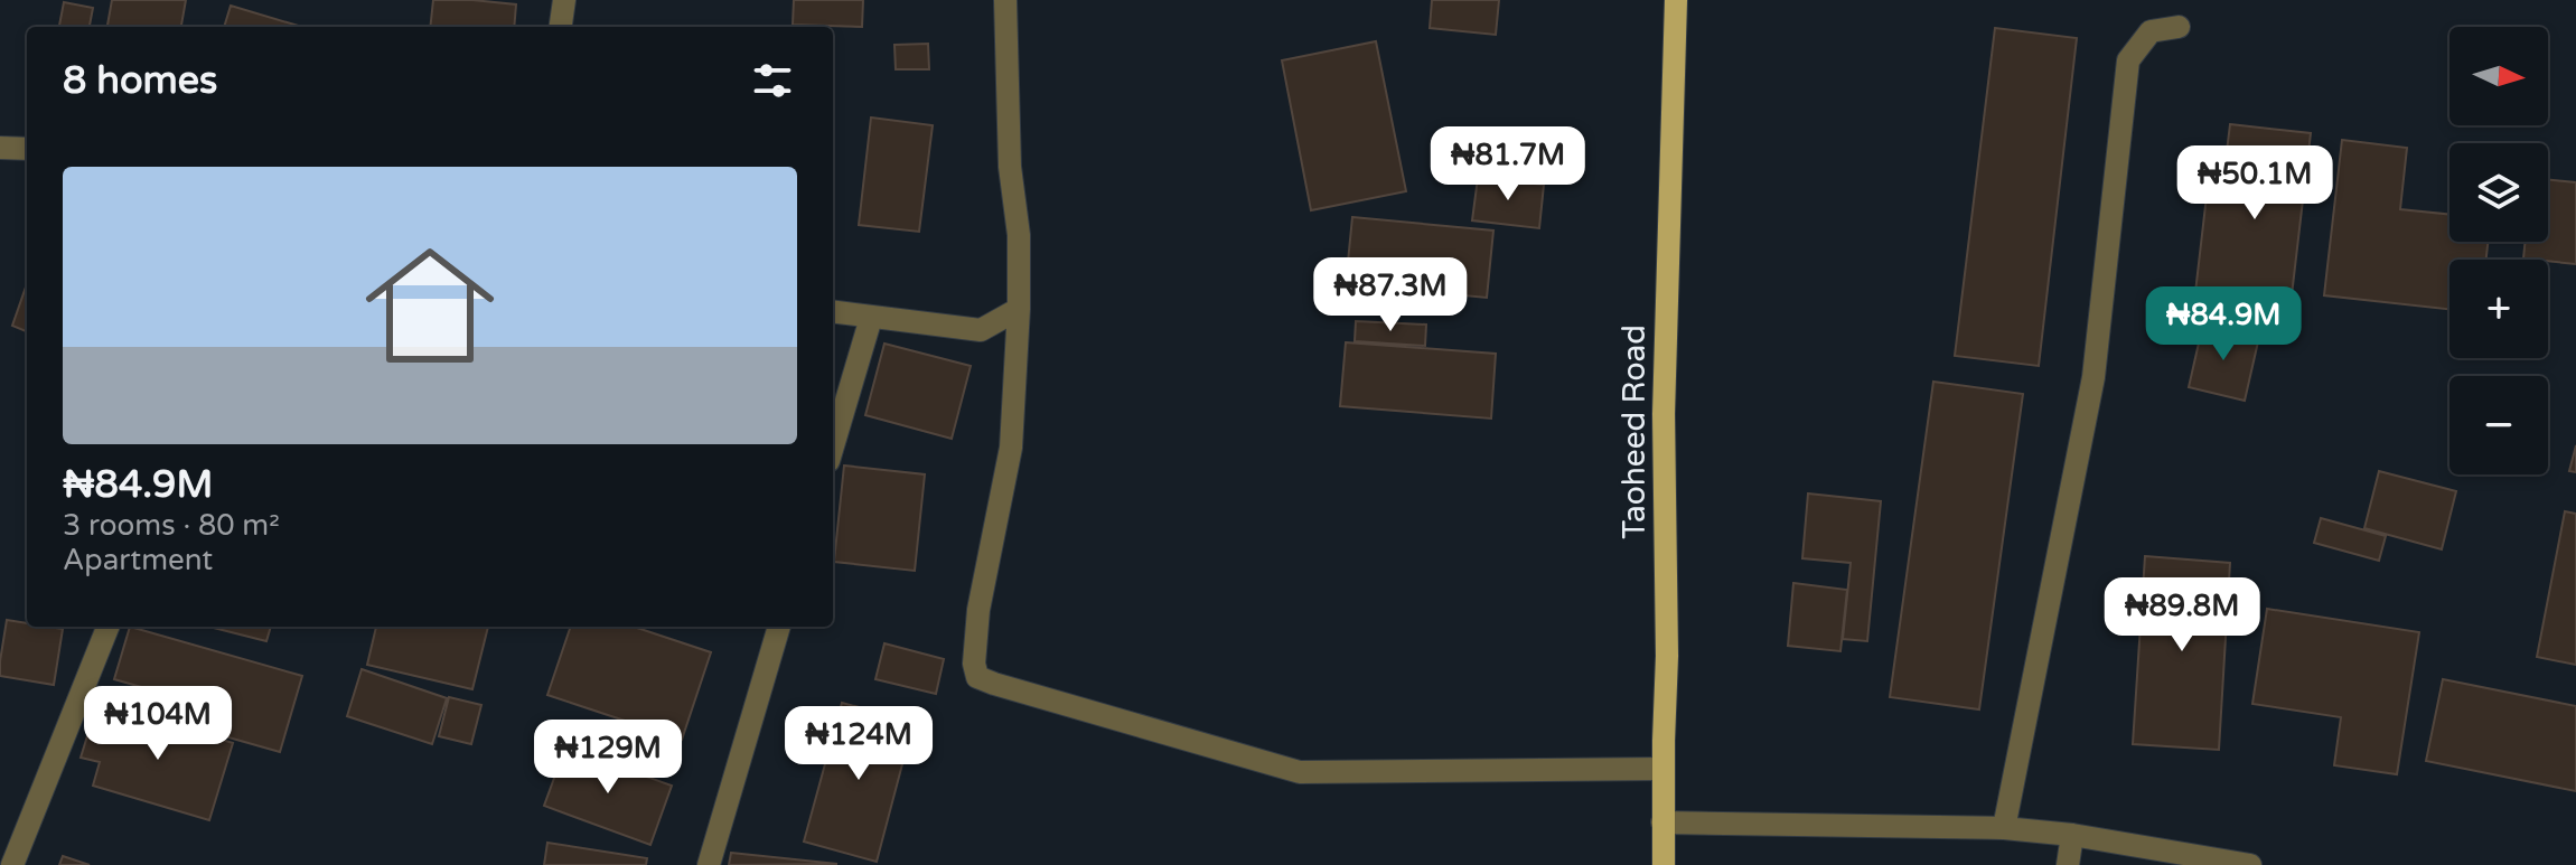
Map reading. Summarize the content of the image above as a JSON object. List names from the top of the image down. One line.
{"streets":{"main road":["Taoheed Road"]},"north":"right","page":{"map_buttons":["+","−"],"heading":"8 homes","price":["₦81.7M","₦50.1M","₦87.3M","₦84.9M","₦89.8M","₦104M","₦124M","₦129M"],"list":[{"name":"₦84.9M","note":"3 rooms · 80 m² · Apartment"}]}}
